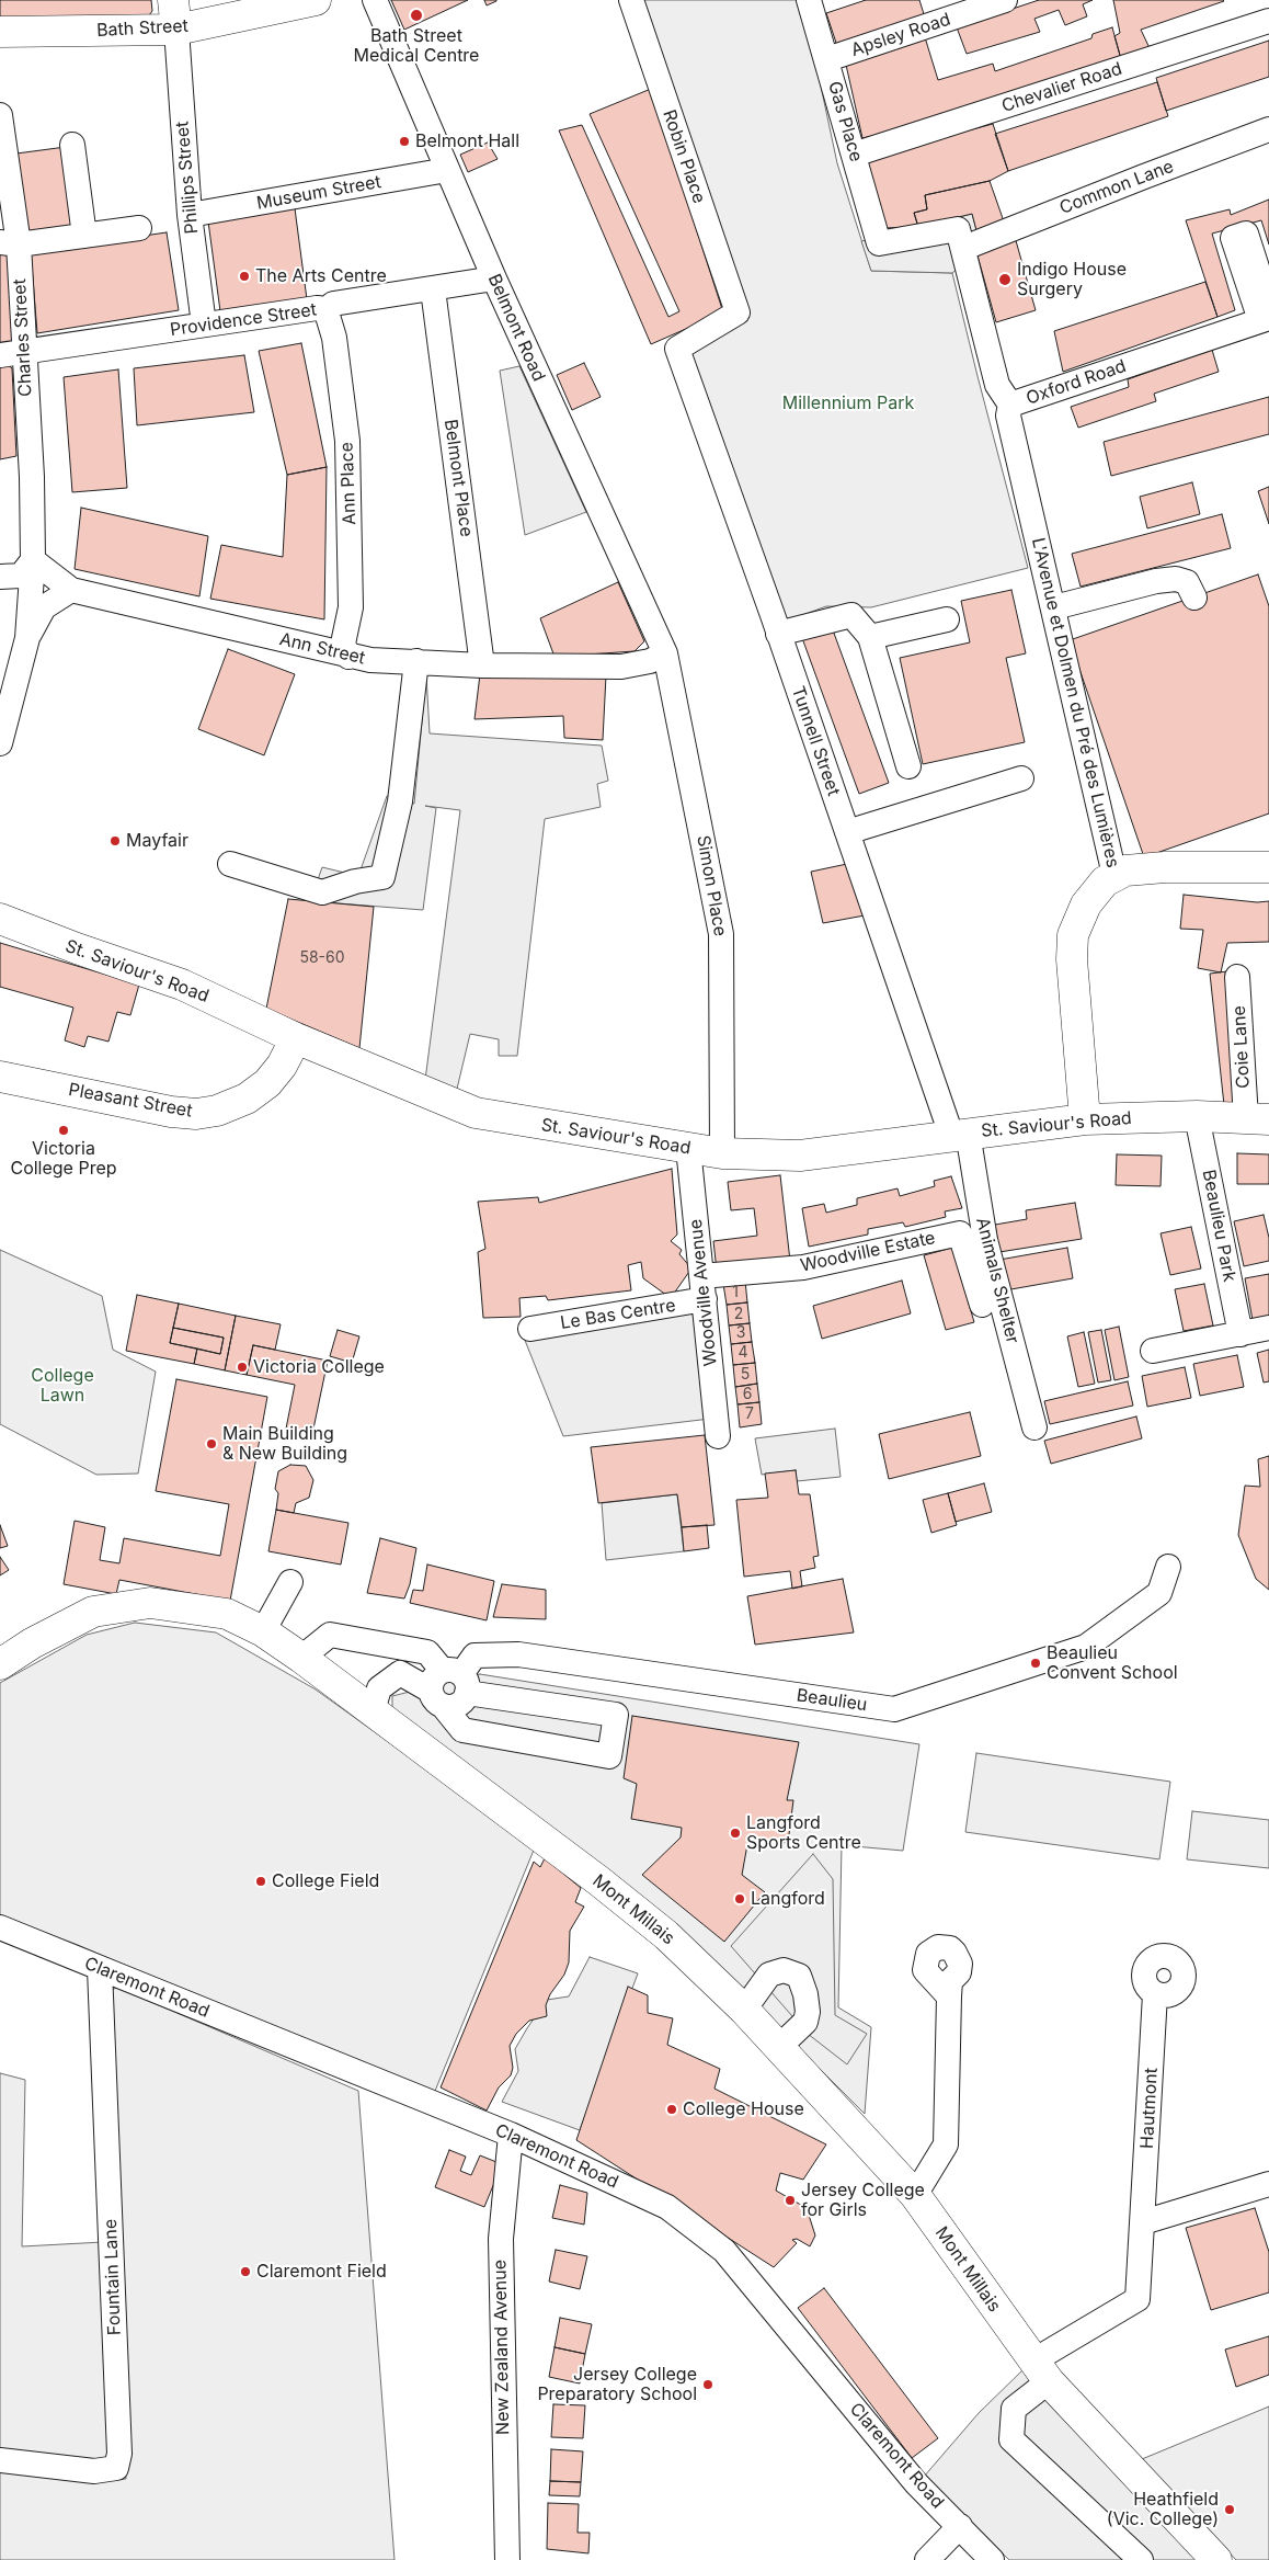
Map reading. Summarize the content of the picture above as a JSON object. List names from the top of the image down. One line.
{"streets":{"main road":["Bath Street","L'Avenue et Dolmen du Pré des Lumières","St. Saviour's Road","Pleasant Street","Mont Millais"],"street":["Apsley Road","Chevalier Road","Gas Place","Robin Place","Phillips Street","Common Lane","Museum Street","Providence Street","Belmont Road","Charles Street","Oxford Road","Belmont Place","Ann Place","Ann Street","Tunnell Street","Simon Place","Coie Lane","Beaulieu Park","Woodville Estate","Animals Shelter","Woodville Avenue","Le Bas Centre","Beaulieu","Claremont Road","Hautmont","Fountain Lane","New Zealand Avenue"]},"crossings":[["Bath Street","Phillips Street"],["Apsley Road","Gas Place"],["Chevalier Road","Gas Place"],["Gas Place","Oxford Road"],["Robin Place","Tunnell Street"],["Phillips Street","Museum Street"],["Phillips Street","Providence Street"],["Common Lane","Oxford Road"],["Museum Street","Belmont Road"],["Providence Street","Belmont Road"],["Providence Street","Charles Street"],["Providence Street","Belmont Place"],["Providence Street","Ann Place"],["Belmont Road","Ann Street"],["Belmont Road","Simon Place"],["Charles Street","Ann Street"],["Oxford Road","L'Avenue et Dolmen du Pré des Lumières"],["Belmont Place","Ann Street"],["Ann Place","Ann Street"],["Ann Street","Simon Place"],["L'Avenue et Dolmen du Pré des Lumières","St. Saviour's Road"],["Tunnell Street","St. Saviour's Road"],["Tunnell Street","Animals Shelter"],["Simon Place","St. Saviour's Road"],["St. Saviour's Road","Coie Lane"],["St. Saviour's Road","Pleasant Street"],["St. Saviour's Road","Beaulieu Park"],["St. Saviour's Road","Animals Shelter"],["St. Saviour's Road","Woodville Avenue"],["Woodville Estate","Woodville Avenue"],["Woodville Estate","Le Bas Centre"],["Woodville Avenue","Le Bas Centre"],["Mont Millais","Hautmont"],["Claremont Road","Fountain Lane"],["Claremont Road","New Zealand Avenue"]],"parks":["Millennium Park","College Lawn"],"places":["Bath Street Medical Centre","Belmont Hall","The Arts Centre","Indigo House Surgery","Mayfair","Victoria College Prep","Victoria College","Main Building & New Building","Beaulieu Convent School","Langford Sports Centre","College Field","Langford","College House","Jersey College for Girls","Claremont Field","Jersey College Preparatory School","Heathfield (Vic. College)"],"house_numbers":["58-60","1","2","3","4","5","6","7"]}
